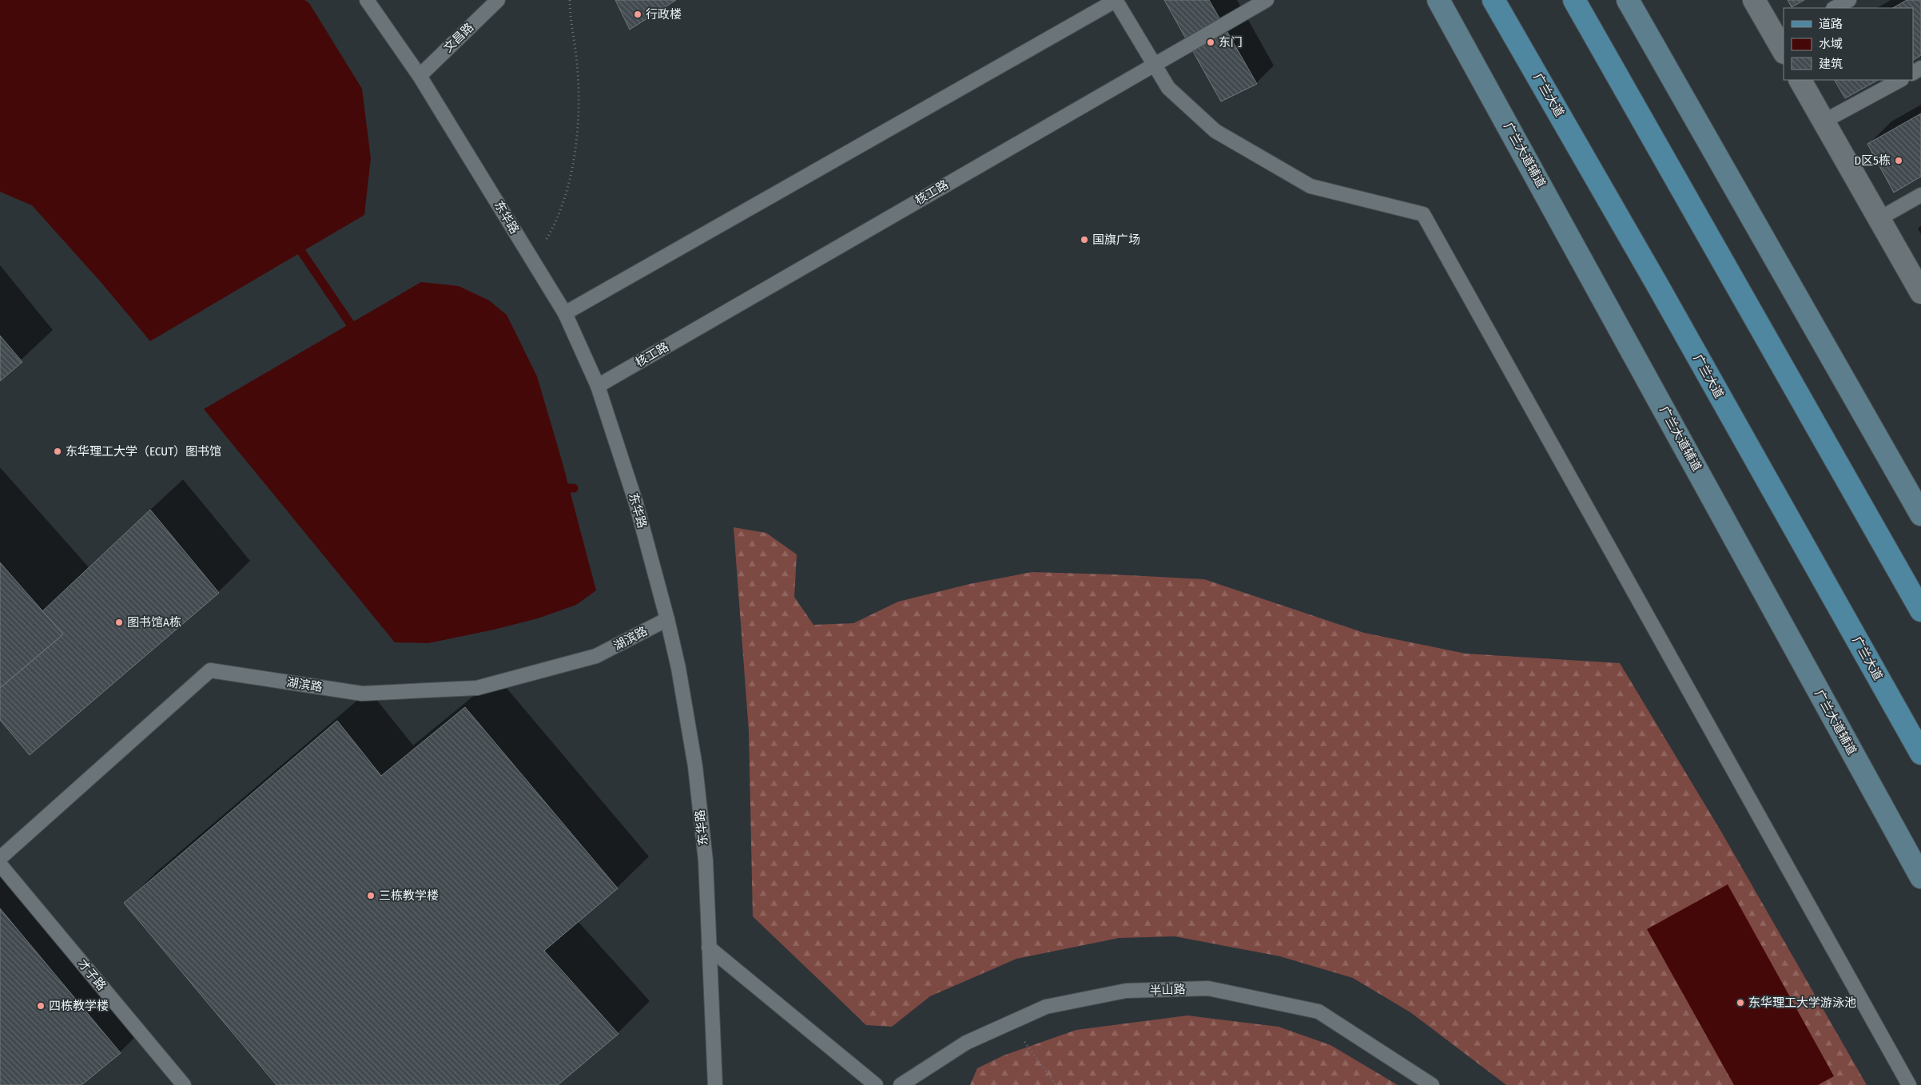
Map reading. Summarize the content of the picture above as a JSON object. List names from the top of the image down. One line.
{"streets":{"main road":["广兰大道","广兰大道辅道"],"lane":["文昌路","核工路","东华路","湖滨路","才子路","半山路"]},"crossings":[["文昌路","东华路"],["核工路","东华路"],["东华路","湖滨路"]],"places":["行政楼","东门","D区5栋","国旗广场","东华理工大学（ECUT）图书馆","图书馆A栋","三栋教学楼","东华理工大学游泳池","四栋教学楼"],"legend":["道路","水域","建筑"]}
